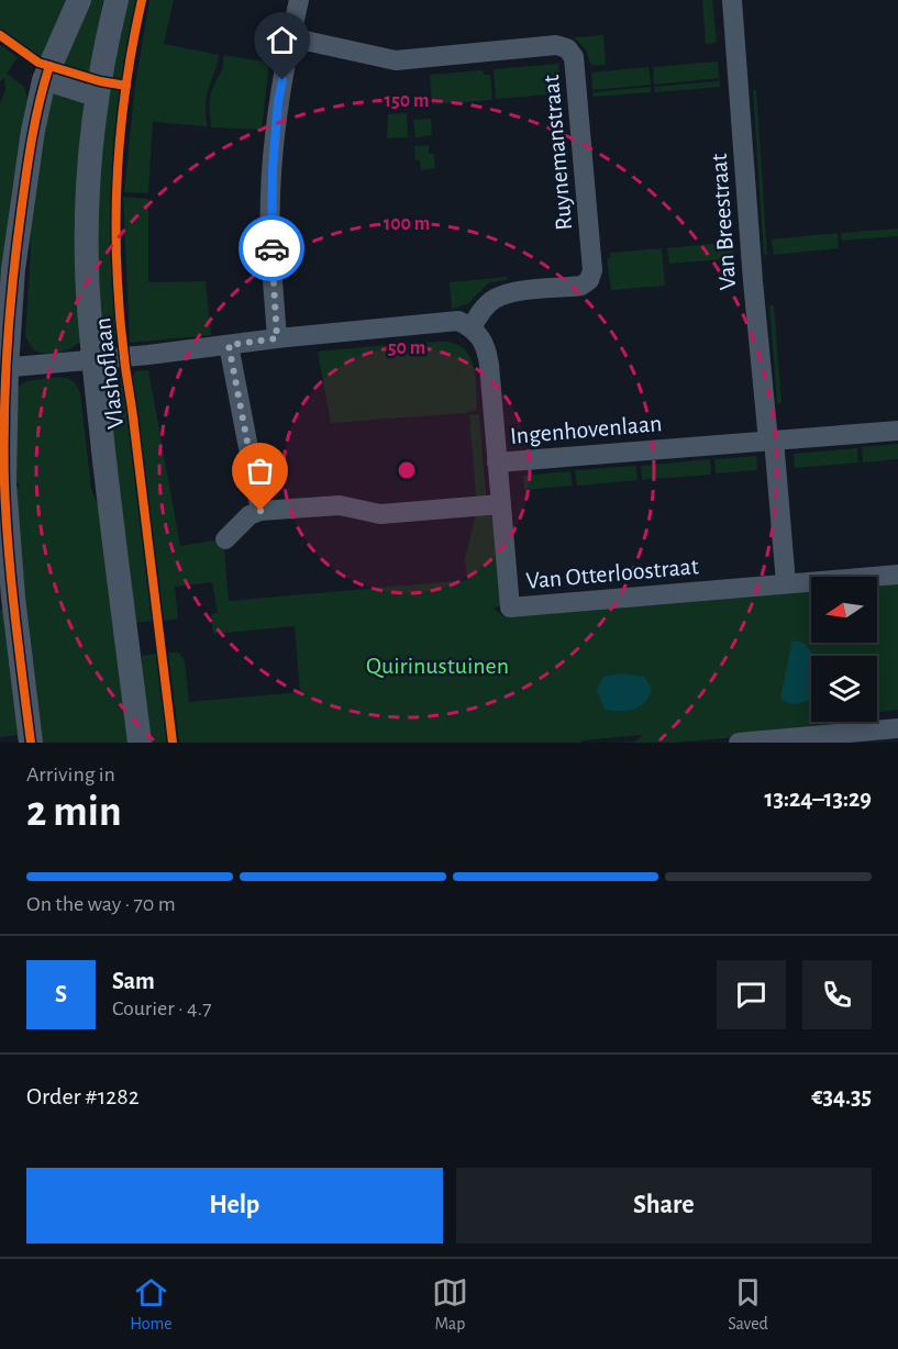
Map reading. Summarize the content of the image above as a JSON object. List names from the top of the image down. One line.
{"streets":{"street":["Ruynemanstraat","Van Breestraat","Vlashoflaan","Ingenhovenlaan","Van Otterloostraat"]},"crossings":[["Ruynemanstraat","Ingenhovenlaan"],["Van Breestraat","Ingenhovenlaan"],["Ingenhovenlaan","Van Otterloostraat"]],"parks":["Quirinustuinen"],"north":"left","page":{"heading":["2 min","Arriving in","13:24–13:29"],"panel":["Sam","Courier · 4.7","Order #1282","€34.35"],"bar":"On the way · 70 m","round":"S","buttons":["Help","Share"],"tabs":["Home","Map","Saved"]},"rings":["150 m","100 m","50 m"]}
